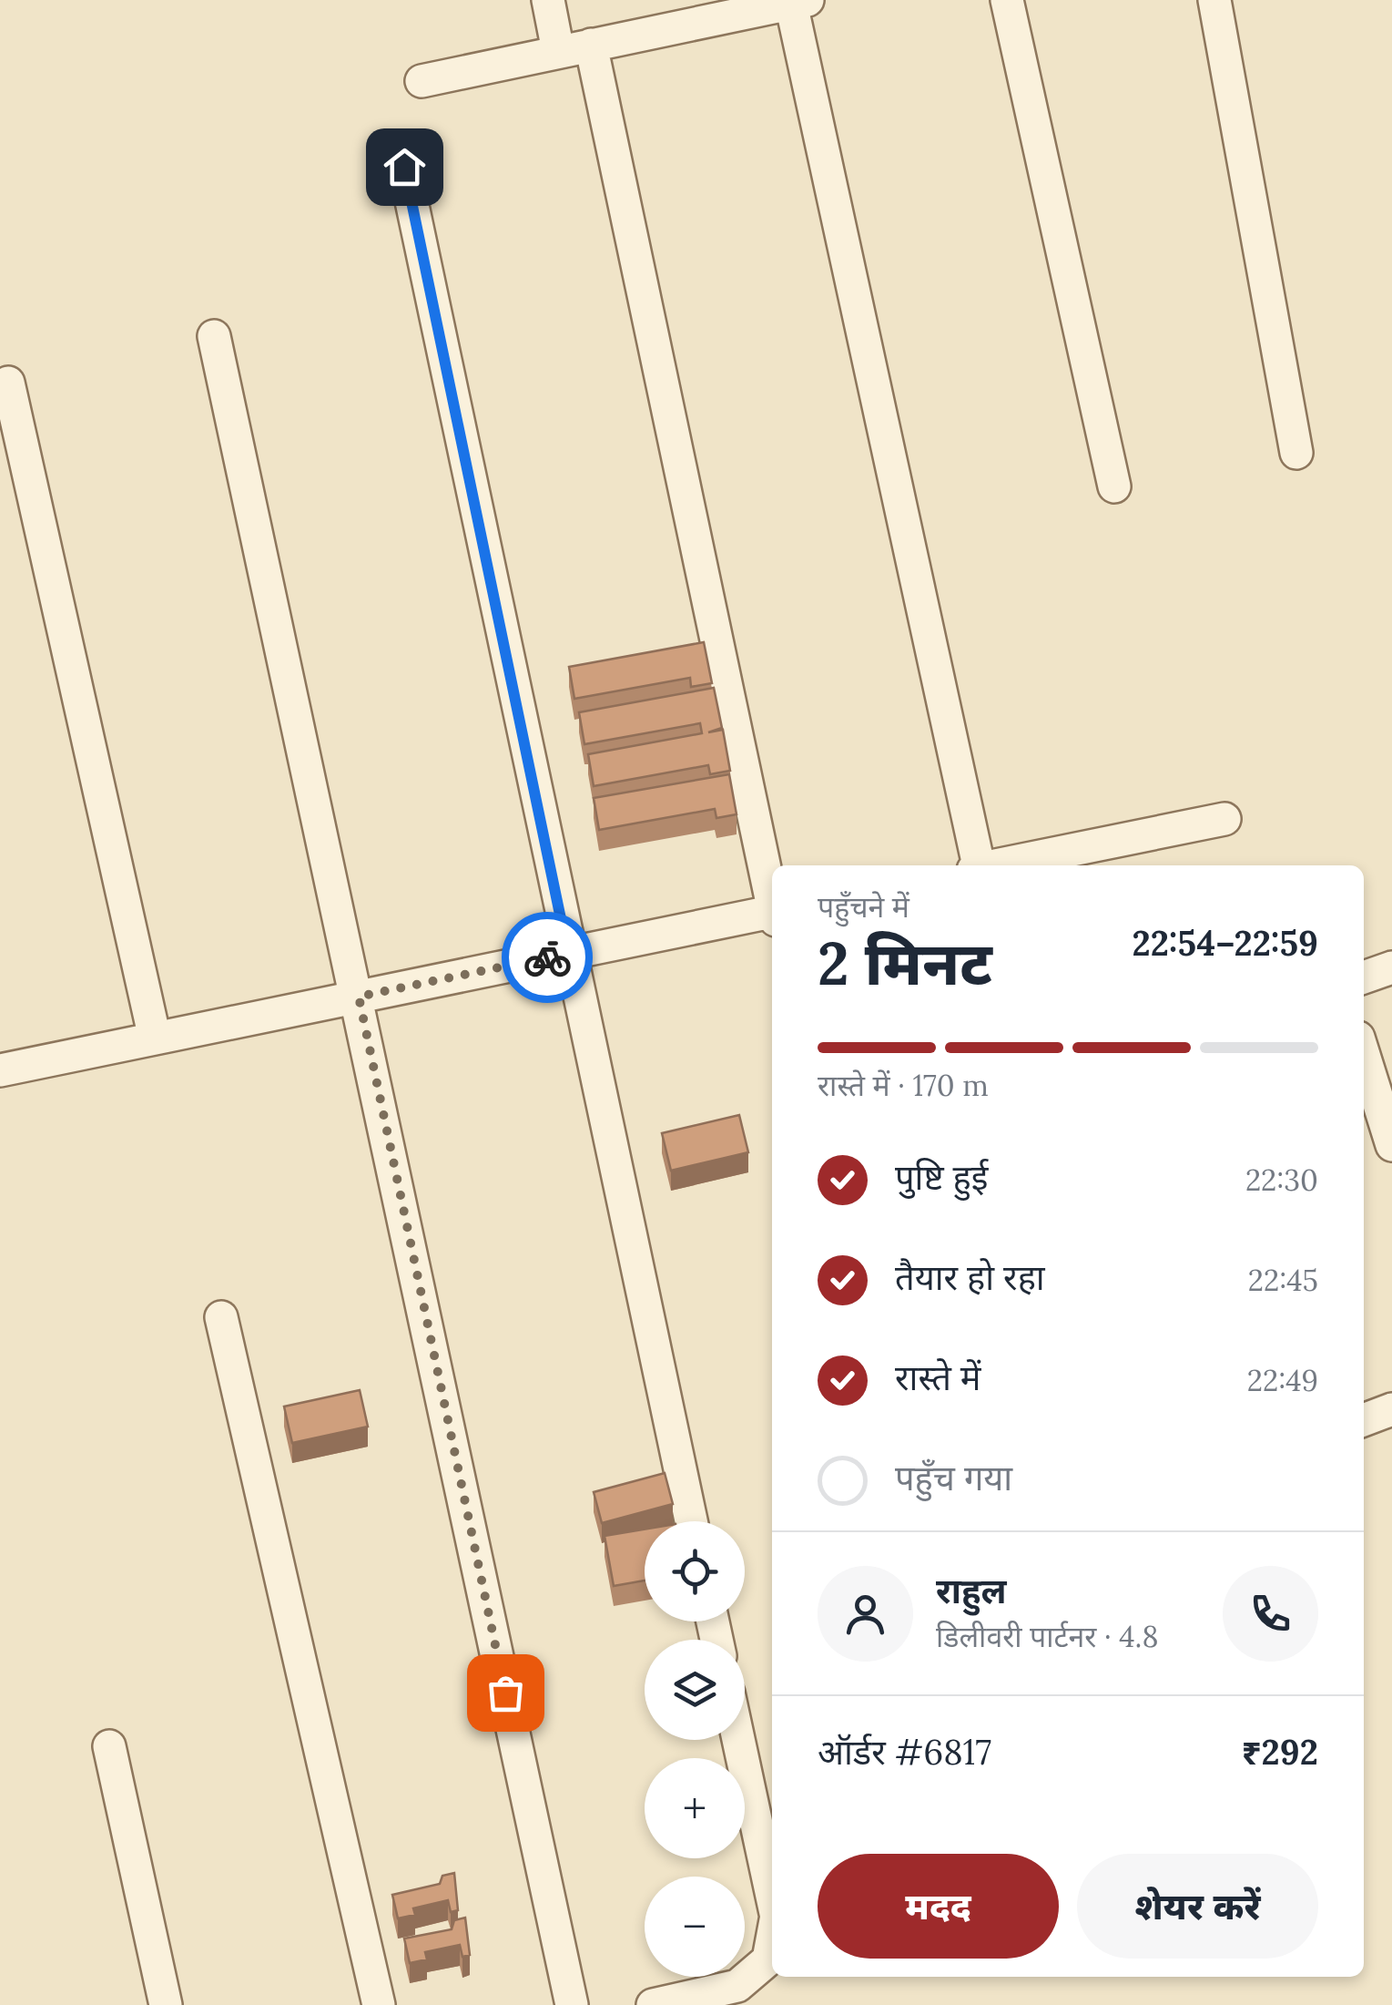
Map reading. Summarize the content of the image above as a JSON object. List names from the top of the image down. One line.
{"page":{"heading":["2 मिनट","पहुँचने में","22:54–22:59"],"panel":["राहुल","डिलीवरी पार्टनर · 4.8","ऑर्डर #6817","₹292"],"bar":"रास्ते में · 170 m","list":[["पुष्टि हुई","22:30"],["तैयार हो रहा","22:45"],["रास्ते में","22:49"],"पहुँच गया"],"map_buttons":["+","−"],"buttons":["मदद","शेयर करें"]}}
